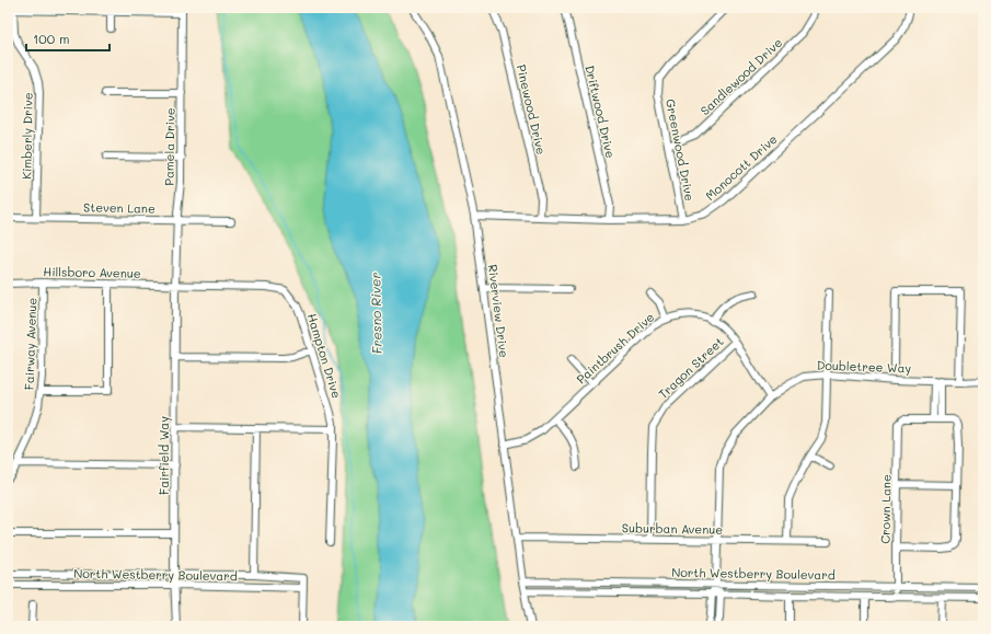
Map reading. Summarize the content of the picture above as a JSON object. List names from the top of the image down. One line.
{"streets":{"street":["Sandlewood Drive","Pinewood Drive","Driftwood Drive","Kimberly Drive","Pamela Drive","Greenwood Drive","Monocott Drive","Steven Lane","Hillsboro Avenue","Riverview Drive","Fairway Avenue","Paintbrush Drive","Hampton Drive","Doubletree Way","Tragon Street","Fairfield Way","Crown Lane","Suburban Avenue","North Westberry Boulevard"]},"crossings":[["Sandlewood Drive","Greenwood Drive"],["Pinewood Drive","Monocott Drive"],["Driftwood Drive","Monocott Drive"],["Kimberly Drive","Steven Lane"],["Pamela Drive","Steven Lane"],["Pamela Drive","Hillsboro Avenue"],["Pamela Drive","Hampton Drive"],["Pamela Drive","Fairfield Way"],["Greenwood Drive","Monocott Drive"],["Monocott Drive","Riverview Drive"],["Hillsboro Avenue","Fairway Avenue"],["Hillsboro Avenue","Hampton Drive"],["Hillsboro Avenue","Fairfield Way"],["Riverview Drive","Paintbrush Drive"],["Riverview Drive","Suburban Avenue"],["Riverview Drive","North Westberry Boulevard"],["Paintbrush Drive","Doubletree Way"],["Paintbrush Drive","Tragon Street"],["Hampton Drive","Fairfield Way"],["Doubletree Way","Suburban Avenue"],["Doubletree Way","North Westberry Boulevard"],["Tragon Street","Suburban Avenue"],["Fairfield Way","North Westberry Boulevard"],["Crown Lane","North Westberry Boulevard"]],"water":["Fresno River"],"scale_bar":"100 m"}
